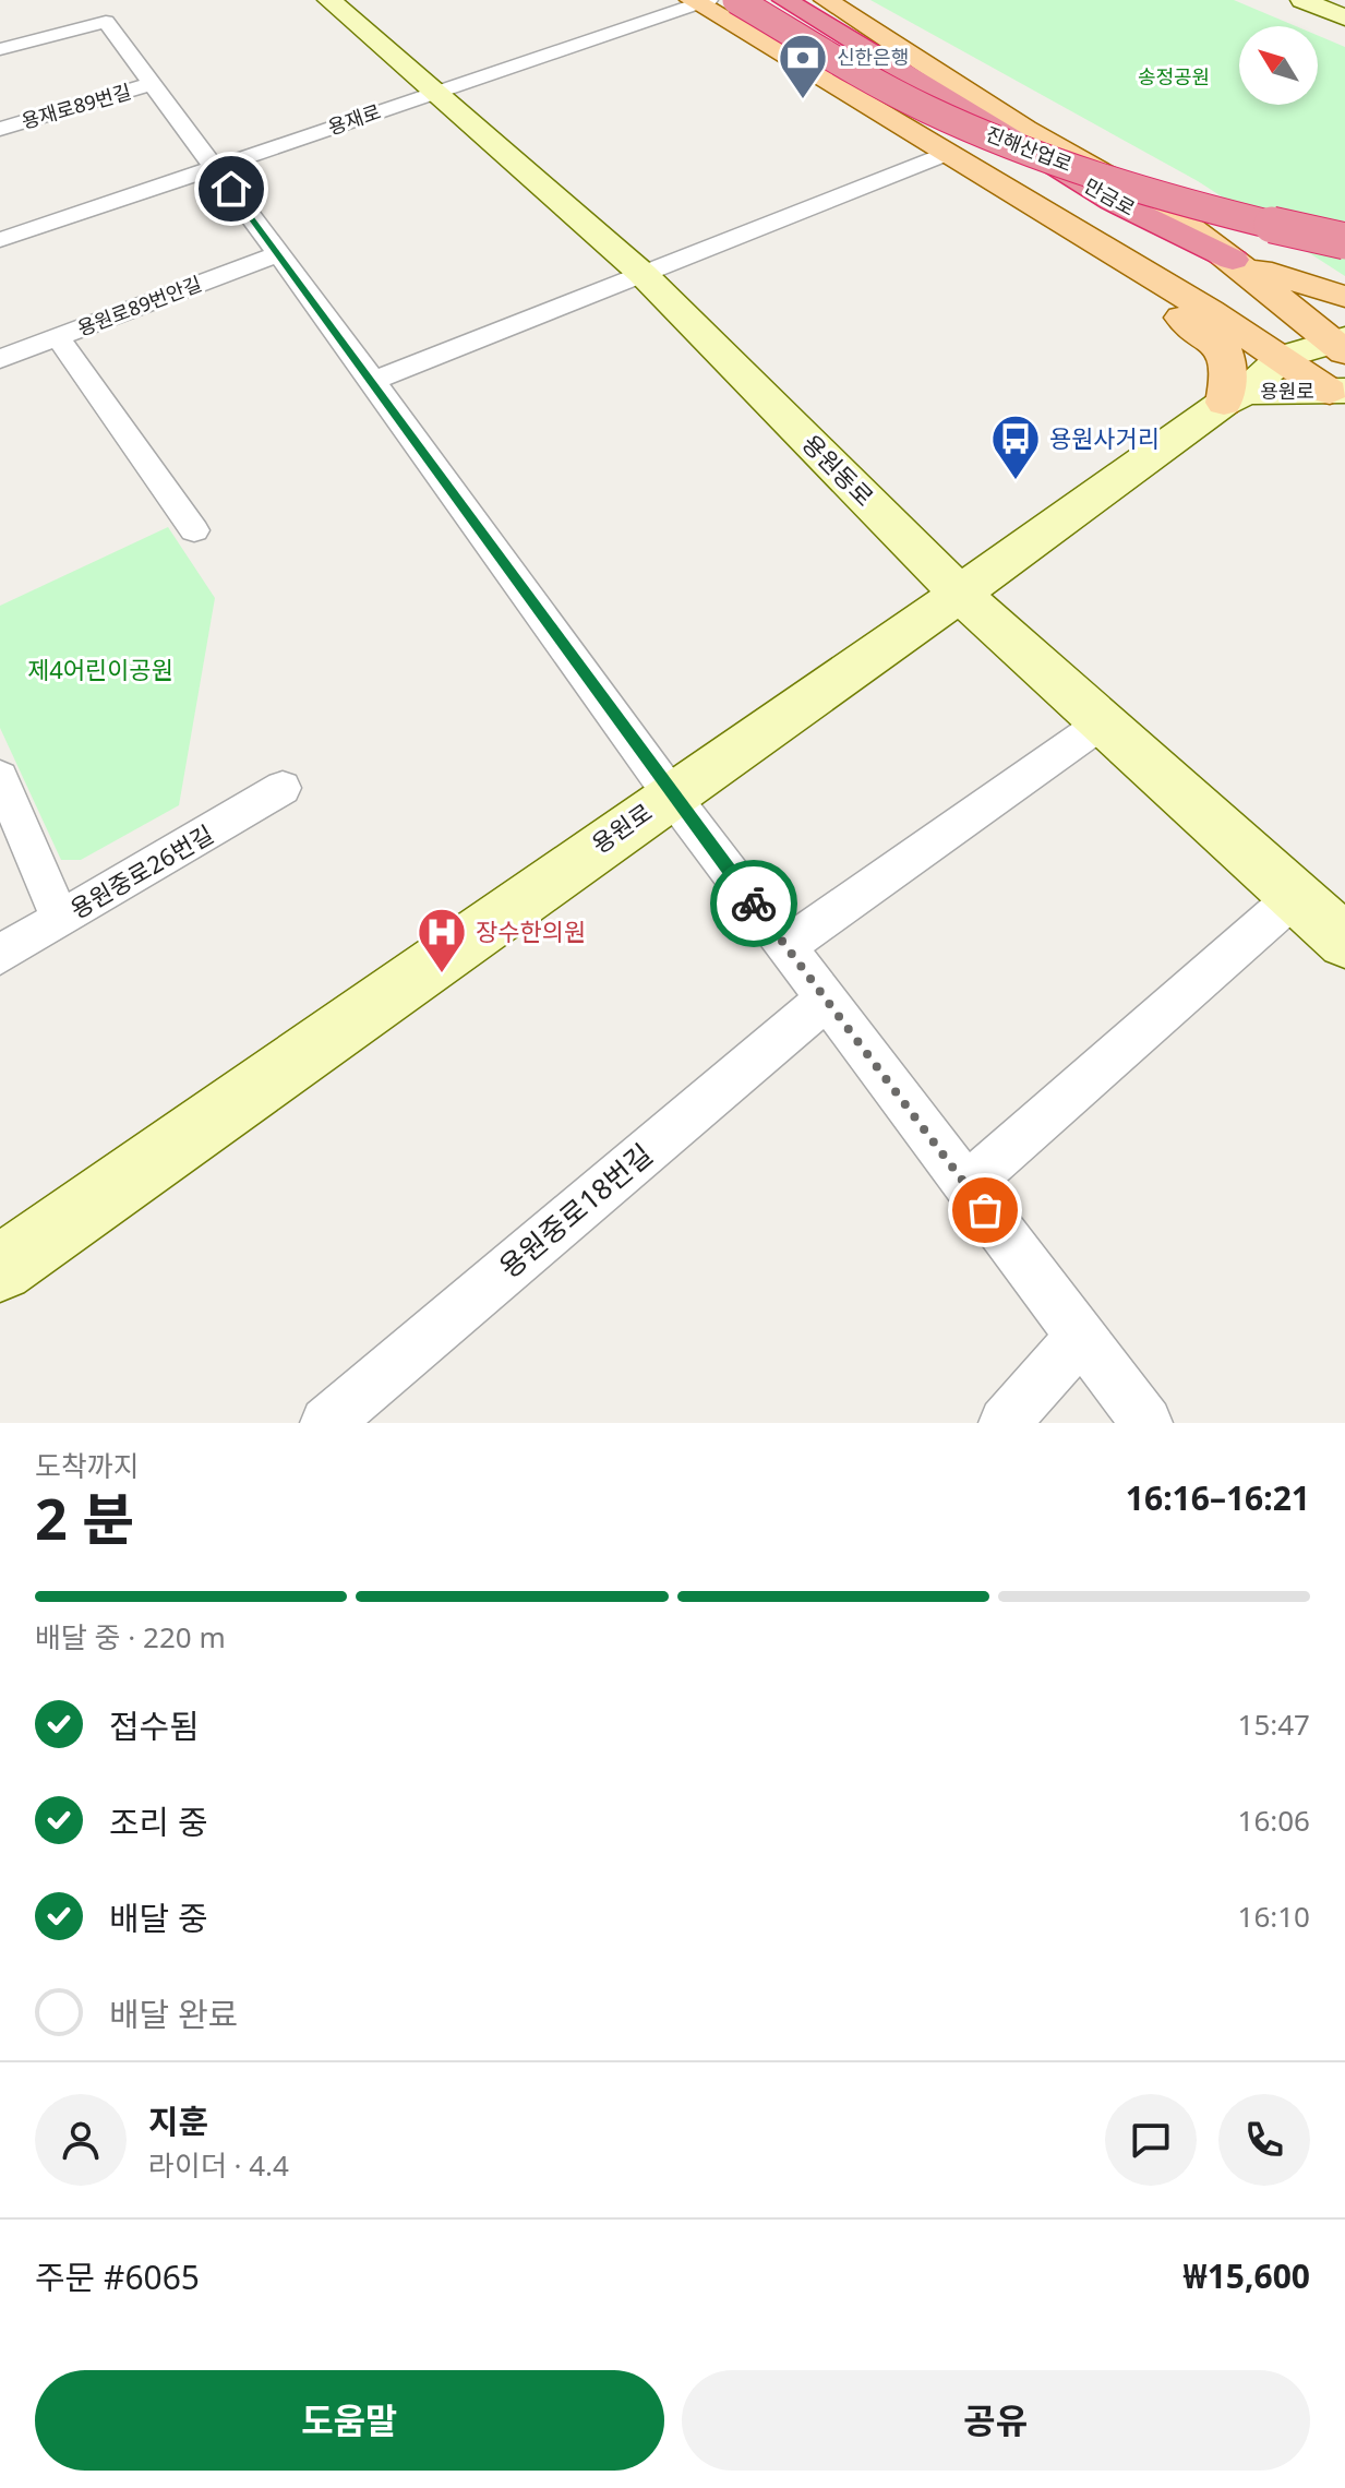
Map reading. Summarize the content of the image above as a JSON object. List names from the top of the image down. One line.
{"streets":{"highway":["진해산업로"],"main road":["용원로","용원동로"],"street":["용재로89번길","용재로","용원로89번안길","용원중로26번길","용원중로18번길"]},"crossings":[["용재로","용원동로"],["용원로","용원동로"]],"parks":["송정공원","제4어린이공원"],"places":{"bank":["신한은행"],"bus stop":["용원사거리"],"hospital":["장수한의원"]},"north":"top left","page":{"heading":["2 분","도착까지","16:16–16:21"],"panel":["지훈","라이더 · 4.4","주문 #6065","₩15,600"],"bar":"배달 중 · 220 m","list":[["접수됨","15:47"],["조리 중","16:06"],["배달 중","16:10"],"배달 완료"],"buttons":["도움말","공유"]}}
